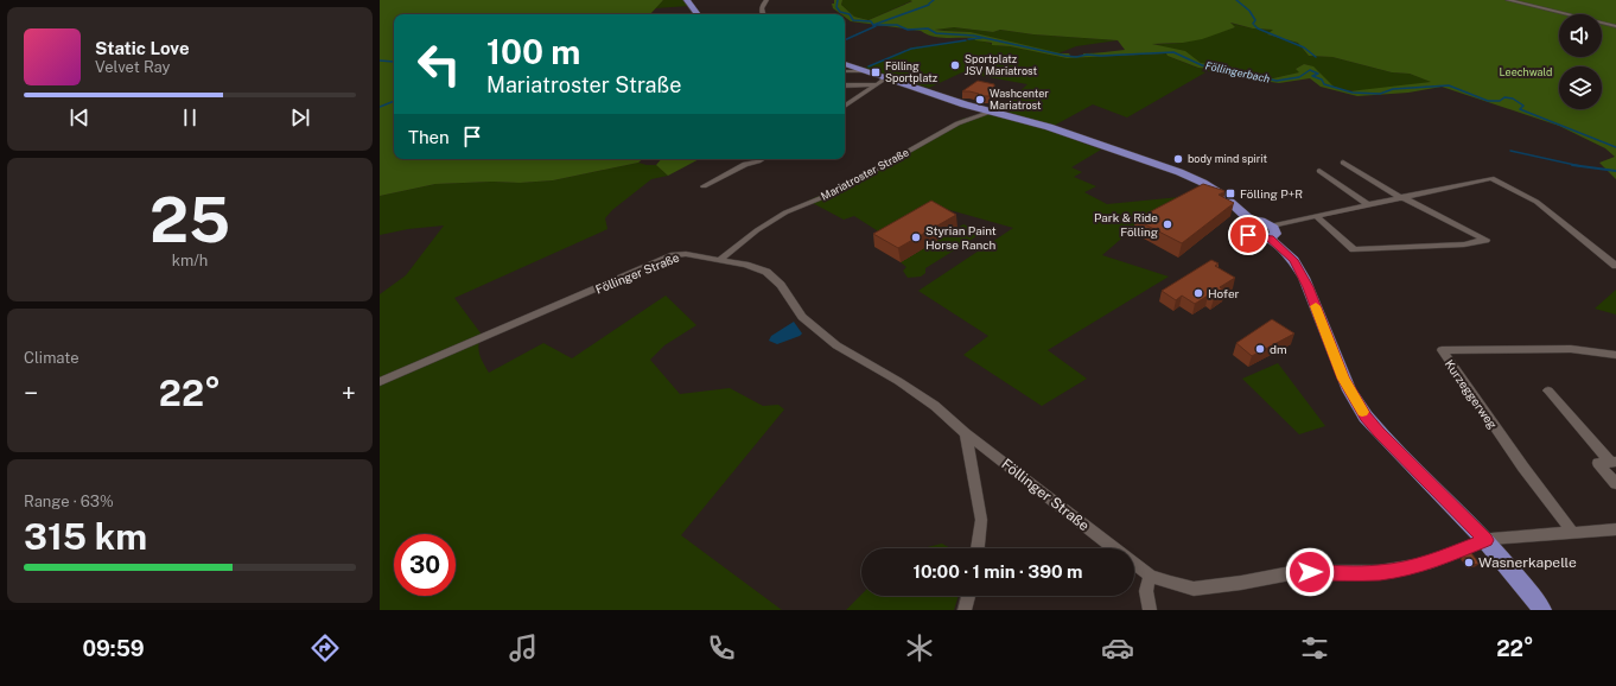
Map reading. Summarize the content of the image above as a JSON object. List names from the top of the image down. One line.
{"streets":{"street":["Mariatroster Straße","Föllinger Straße","Kurzeggerweg"]},"crossings":[["Mariatroster Straße","Föllinger Straße"]],"water":["Föllingerbach"],"parks":["Leechwald"],"places":{"other":["Sportplatz JSV Mariatrost","Washcenter Mariatrost","body mind spirit","Park & Ride Fölling","Styrian Paint Horse Ranch","Hofer","dm","Wasnerkapelle"],"transit":["Fölling Sportplatz","Fölling P+R"]},"page":{"turn":["100 m","Mariatroster Straße"],"song":["Static Love","Velvet Ray"],"then":"Then","tile":[["25","km/h"],"Climate",["Range · 63%","315 km"]],"heat":["−","22°","+"],"limit":"30","trip":"10:00 · 1 min · 390 m","tabs":["09:59","22°"]}}
